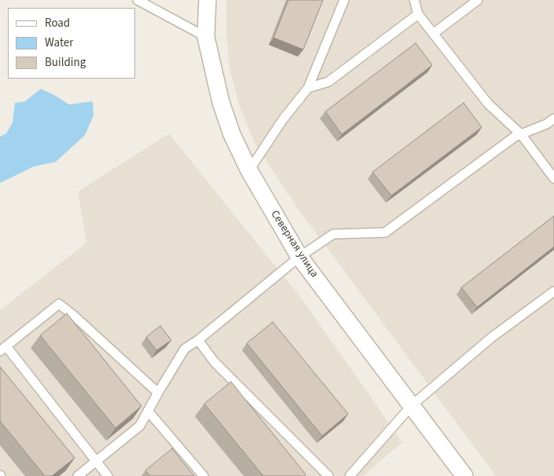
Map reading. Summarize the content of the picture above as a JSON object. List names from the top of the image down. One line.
{"streets":{"street":["Северная улица"]},"legend":["Road","Water","Building"]}
